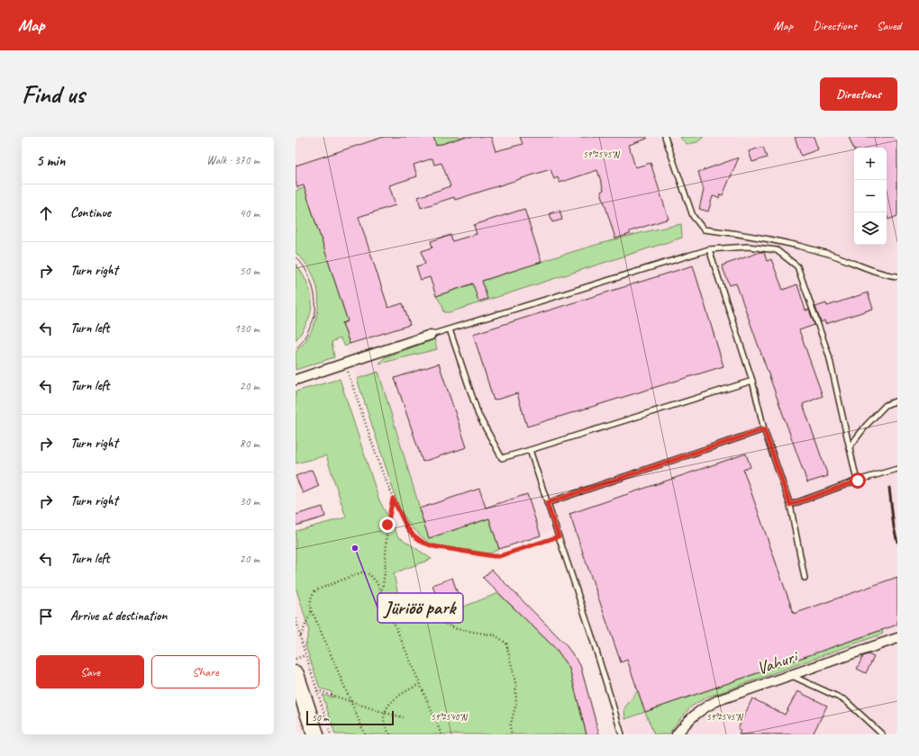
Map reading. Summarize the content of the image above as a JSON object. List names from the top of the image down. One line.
{"streets":{"street":["Vahuri"]},"places":["Jüriöö park"],"scale_bar":"50 m","page":{"header":"Map","nav":["Map","Directions","Saved"],"buttons":["Directions",["Save","Share"]],"title":"Find us","heading":["5 min","Walk · 370 m"],"map_buttons":["+","−"],"list":[["Continue","40 m"],["Turn right","50 m"],["Turn left","130 m"],["Turn left","20 m"],["Turn right","80 m"],["Turn right","30 m"],["Turn left","20 m"],"Arrive at destination"],"scale":"50 m"},"coordinates":["59°25'45\"N","59°25'40\"N"]}
